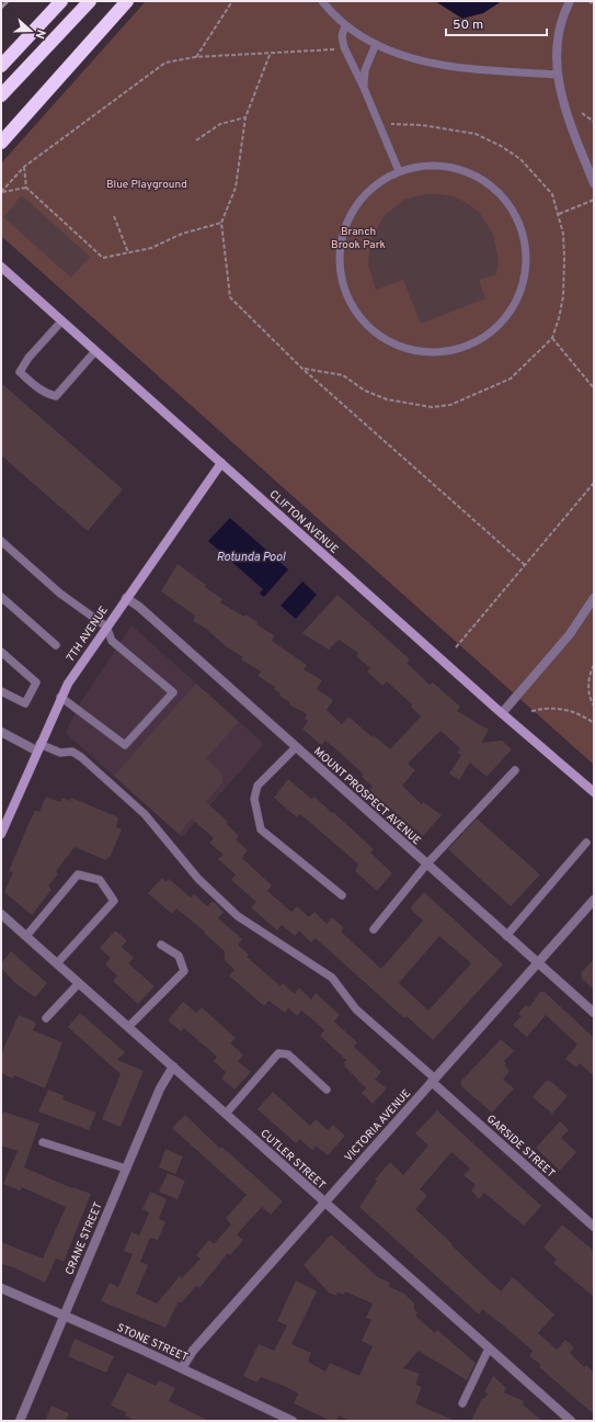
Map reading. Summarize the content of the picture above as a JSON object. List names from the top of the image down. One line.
{"streets":{"main road":["CLIFTON AVENUE","7TH AVENUE"],"street":["MOUNT PROSPECT AVENUE","VICTORIA AVENUE","GARSIDE STREET","CUTLER STREET","CRANE STREET","STONE STREET"]},"crossings":[["CLIFTON AVENUE","7TH AVENUE"],["7TH AVENUE","MOUNT PROSPECT AVENUE"],["MOUNT PROSPECT AVENUE","VICTORIA AVENUE"],["VICTORIA AVENUE","GARSIDE STREET"],["VICTORIA AVENUE","CUTLER STREET"],["VICTORIA AVENUE","STONE STREET"],["CUTLER STREET","CRANE STREET"],["CRANE STREET","STONE STREET"]],"water":["Rotunda Pool"],"parks":["Blue Playground","Branch Brook Park"],"scale_bar":"50 m","north":"right"}
